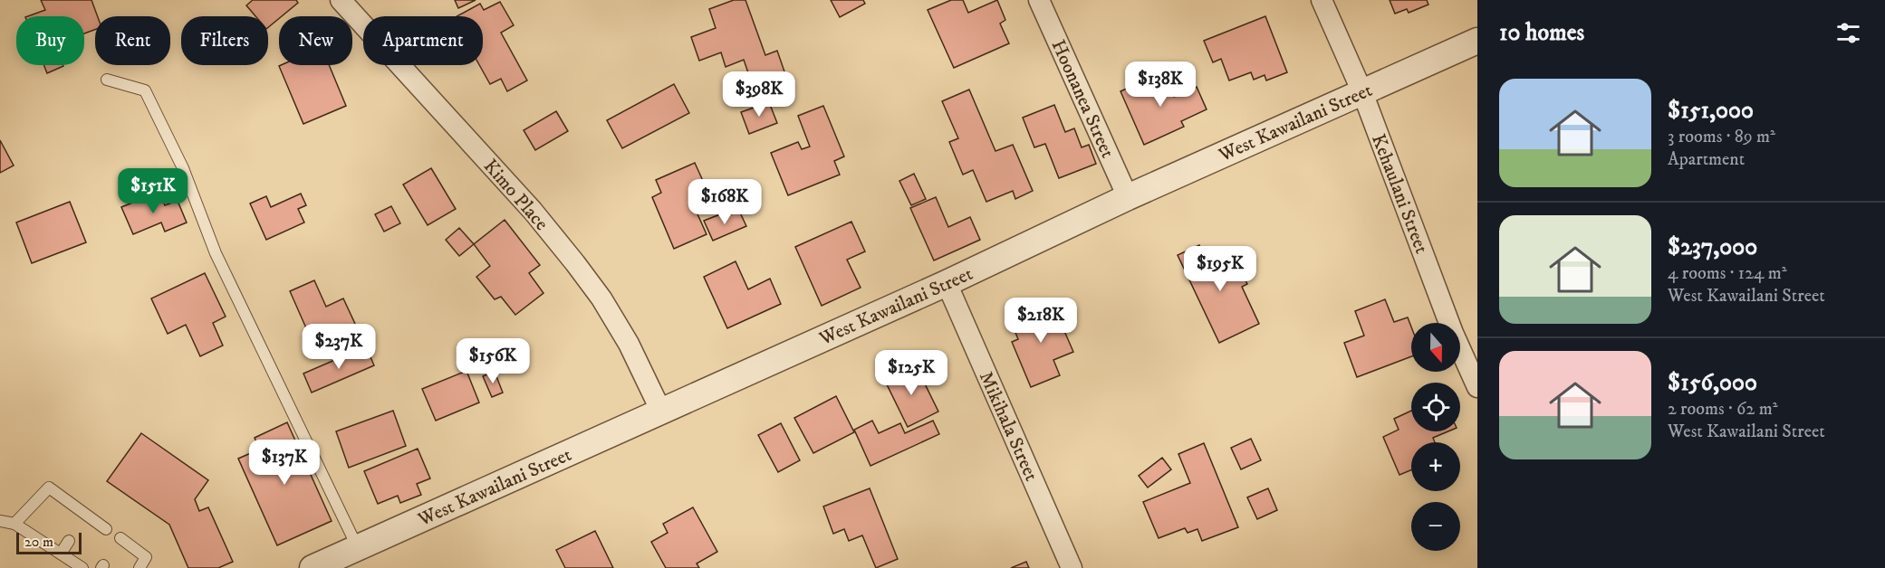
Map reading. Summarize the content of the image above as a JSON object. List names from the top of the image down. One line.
{"streets":{"street":["Hoonanea Street","West Kawailani Street","Kehaulani Street","Kimo Place","Mikihala Street"]},"crossings":[["Hoonanea Street","West Kawailani Street"],["West Kawailani Street","Kehaulani Street"],["West Kawailani Street","Kimo Place"],["West Kawailani Street","Mikihala Street"]],"scale_bar":"20 m","north":"bottom","page":{"heading":"10 homes","chip":["Buy","Rent","Filters","New","Apartment"],"price":["$138K","$398K","$151K","$168K","$195K","$218K","$237K","$156K","$125K","$137K"],"list":[{"name":"$151,000","note":"3 rooms · 89 m² · Apartment"},{"name":"$237,000","note":"4 rooms · 124 m² · West Kawailani Street"},{"name":"$156,000","note":"2 rooms · 62 m² · West Kawailani Street"}],"map_buttons":["+","−"],"scale":"20 m"}}
